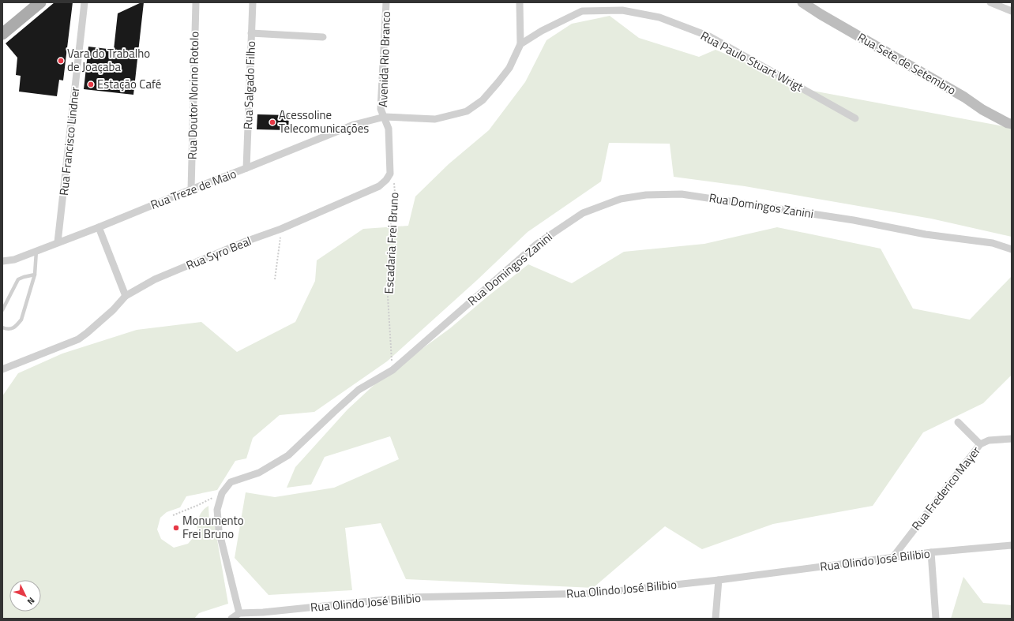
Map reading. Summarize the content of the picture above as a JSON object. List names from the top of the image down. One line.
{"streets":{"street":["Avenida Rio Branco","Rua Paulo Stuart Wrigt","Rua Sete de Setembro","Rua Salgado Filho","Rua Doutor Norino Rotolo","Rua Francisco Lindner","Rua Treze de Maio","Rua Domingos Zanini","Rua Syro Beal","Rua Frederico Mayer","Rua Olindo José Bilibio"],"path":["Escadaria Frei Bruno"]},"crossings":[["Avenida Rio Branco","Rua Treze de Maio"],["Rua Salgado Filho","Rua Treze de Maio"],["Rua Doutor Norino Rotolo","Rua Treze de Maio"],["Rua Francisco Lindner","Rua Treze de Maio"],["Rua Domingos Zanini","Escadaria Frei Bruno"],["Rua Domingos Zanini","Rua Olindo José Bilibio"],["Escadaria Frei Bruno","Rua Syro Beal"],["Rua Frederico Mayer","Rua Olindo José Bilibio"]],"places":["Vara do Trabalho de Joaçaba","Estação Café","Acessoline Telecomunicações","Monumento Frei Bruno"],"north":"bottom right"}
